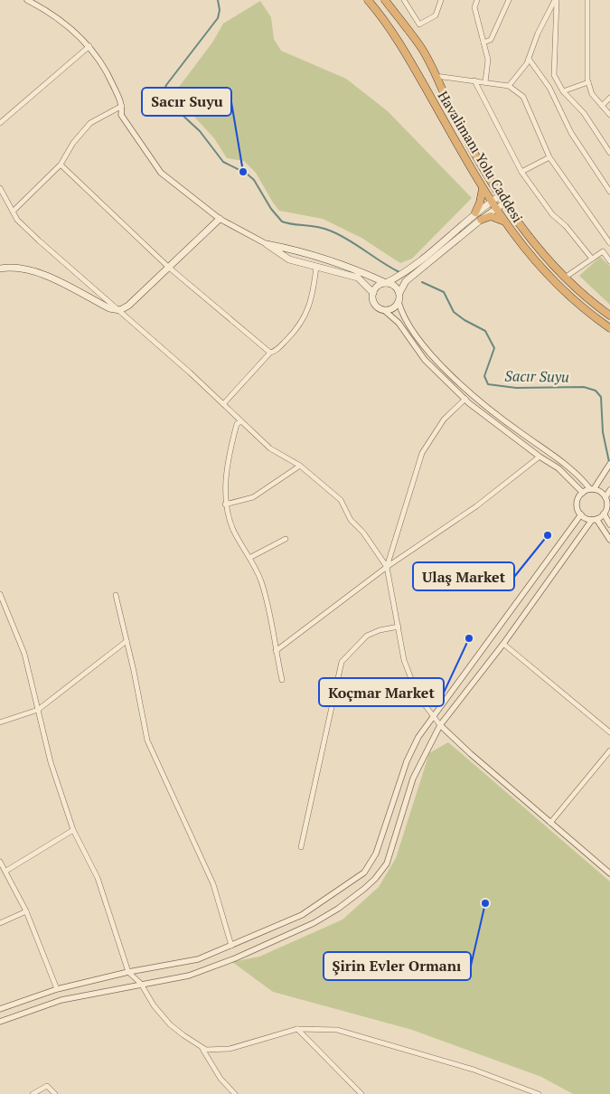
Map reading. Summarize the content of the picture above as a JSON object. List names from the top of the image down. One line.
{"streets":{"highway":["Havalimanı Yolu Caddesi"]},"water":["Sacır Suyu"],"places":["Sacır Suyu","Ulaş Market","Koçmar Market","Şirin Evler Ormanı"]}
